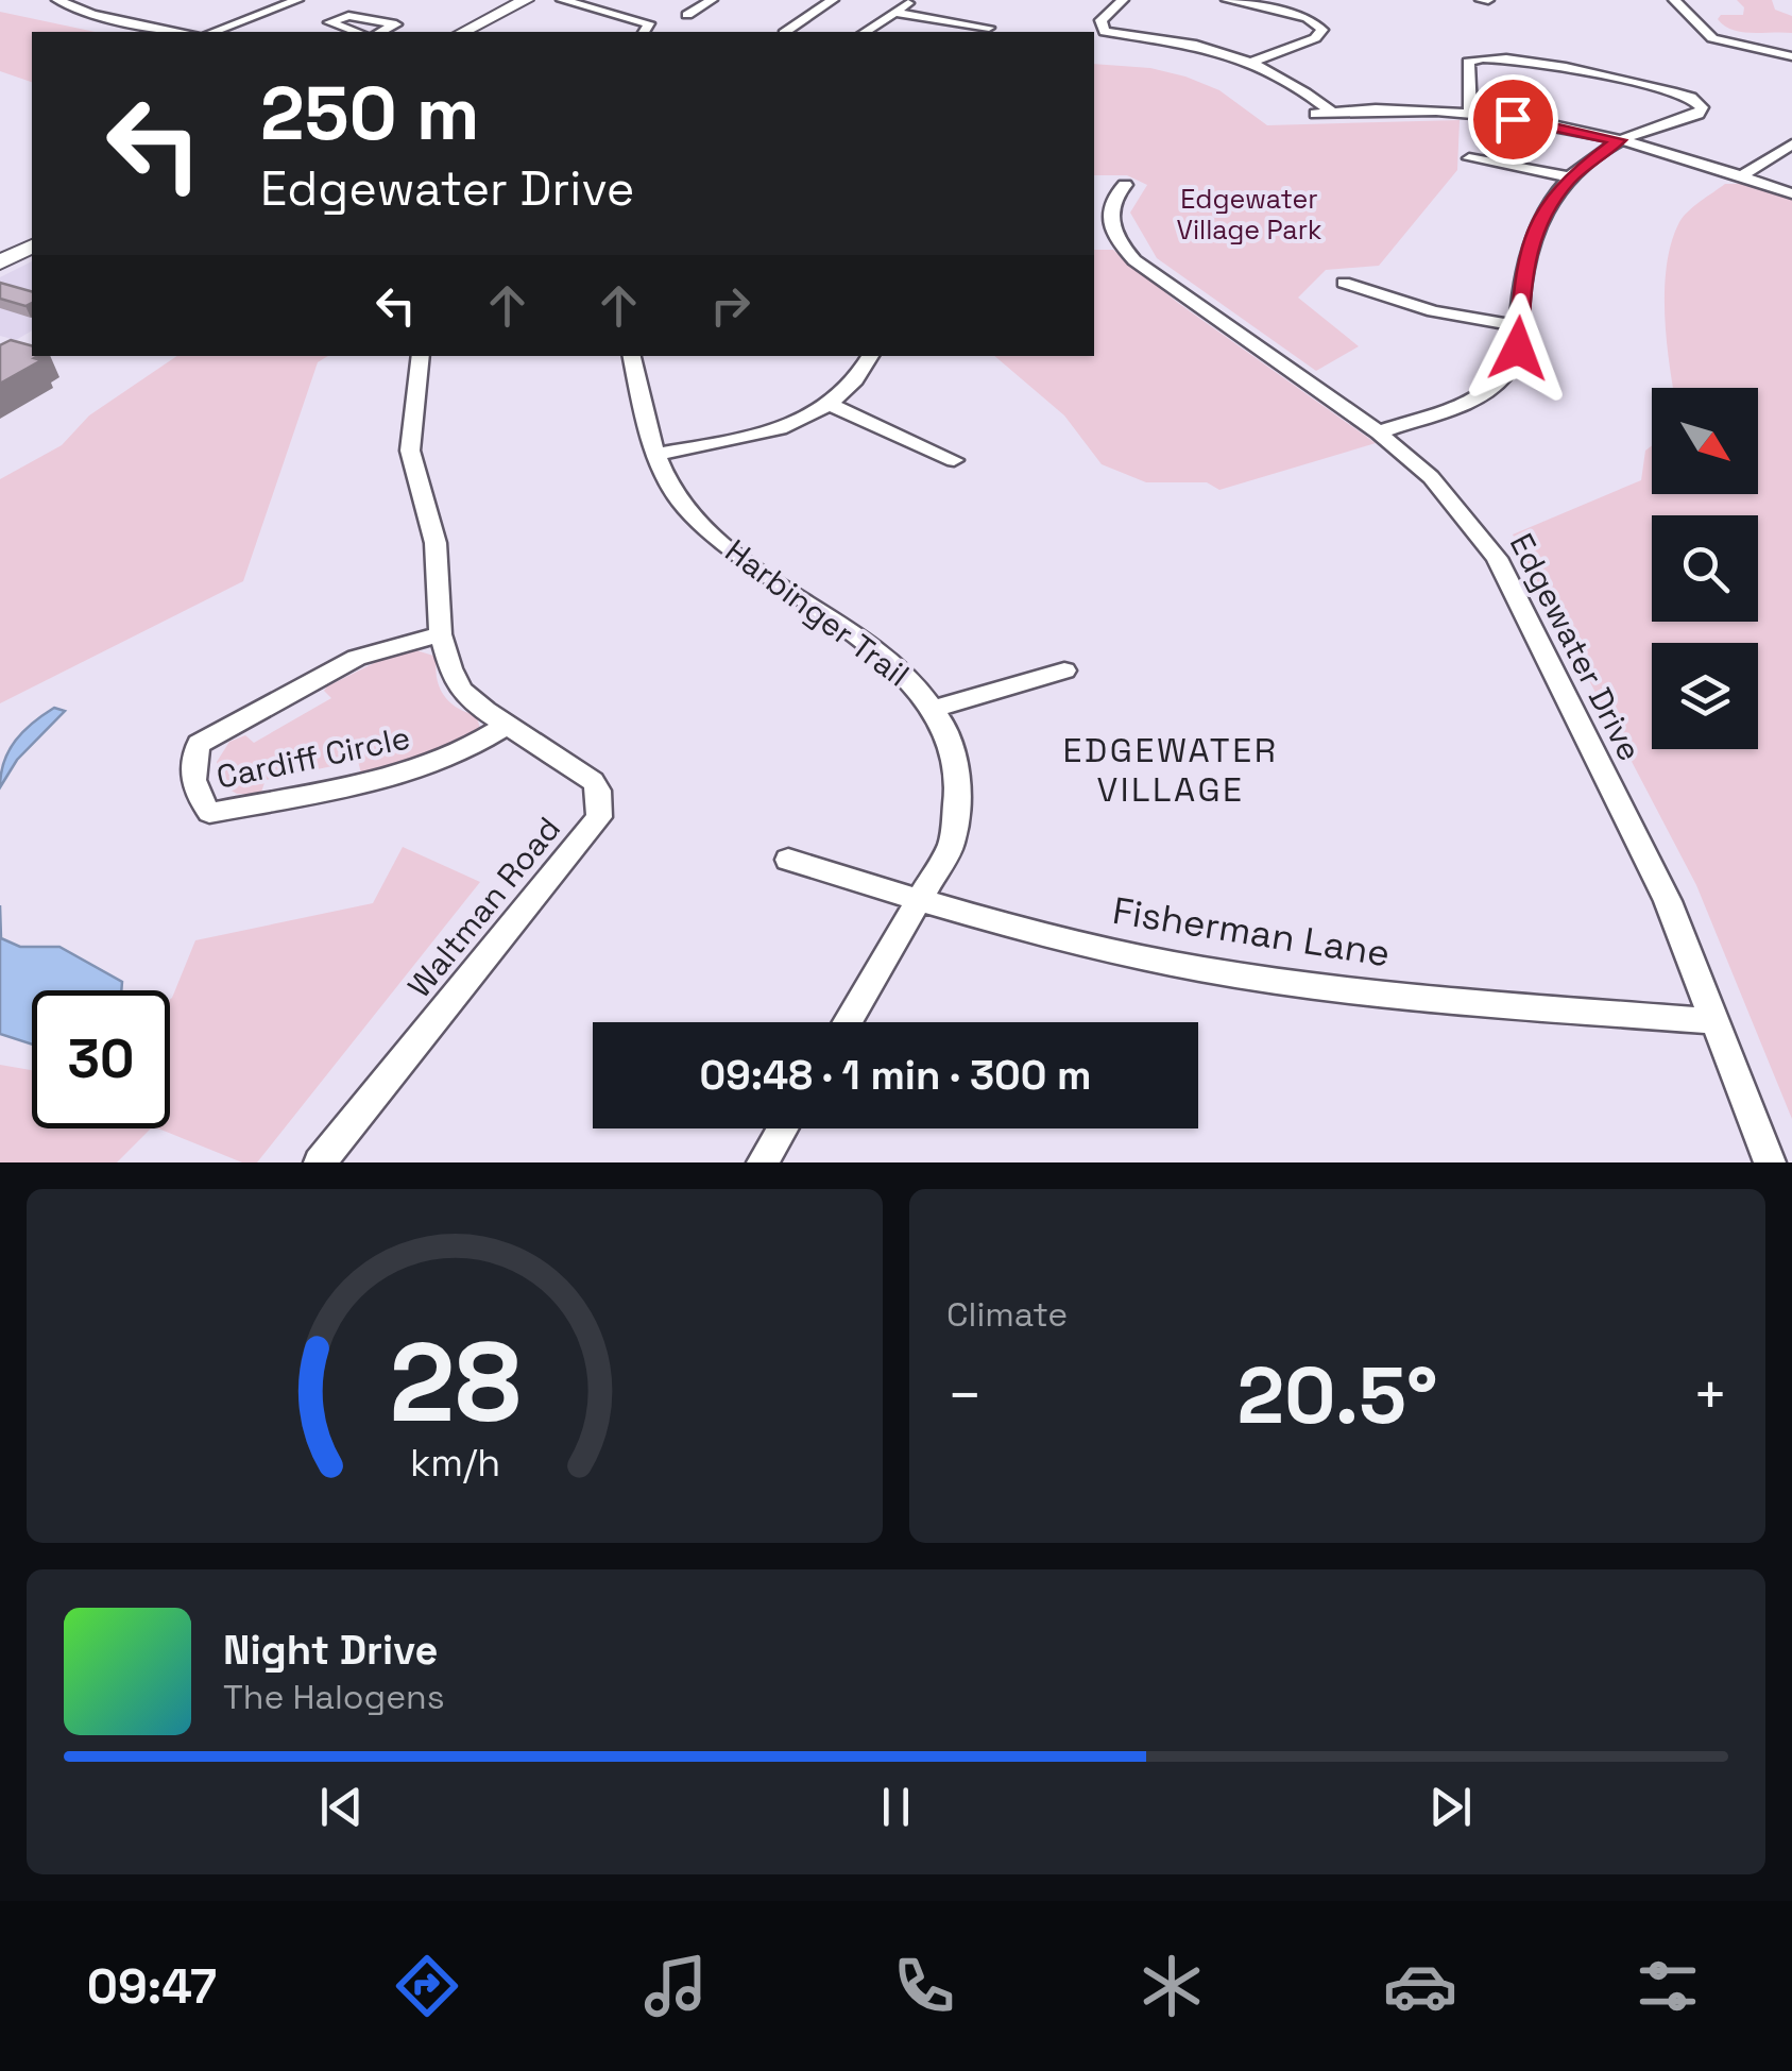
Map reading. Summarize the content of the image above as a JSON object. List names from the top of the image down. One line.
{"streets":{"street":["Harbinger Trail","Edgewater Drive","Cardiff Circle","Waltman Road","Fisherman Lane"]},"crossings":[["Harbinger Trail","Fisherman Lane"],["Edgewater Drive","Fisherman Lane"],["Cardiff Circle","Waltman Road"]],"districts":["EDGEWATER VILLAGE"],"parks":["Edgewater Village Park"],"north":"bottom right","page":{"turn":["250 m","Edgewater Drive"],"limit":"30","trip":"09:48 · 1 min · 300 m","tile":"Climate","heat":["−","20.5°","+"],"song":["Night Drive","The Halogens"],"tabs":"09:47","gauge":["28","km/h"]}}
